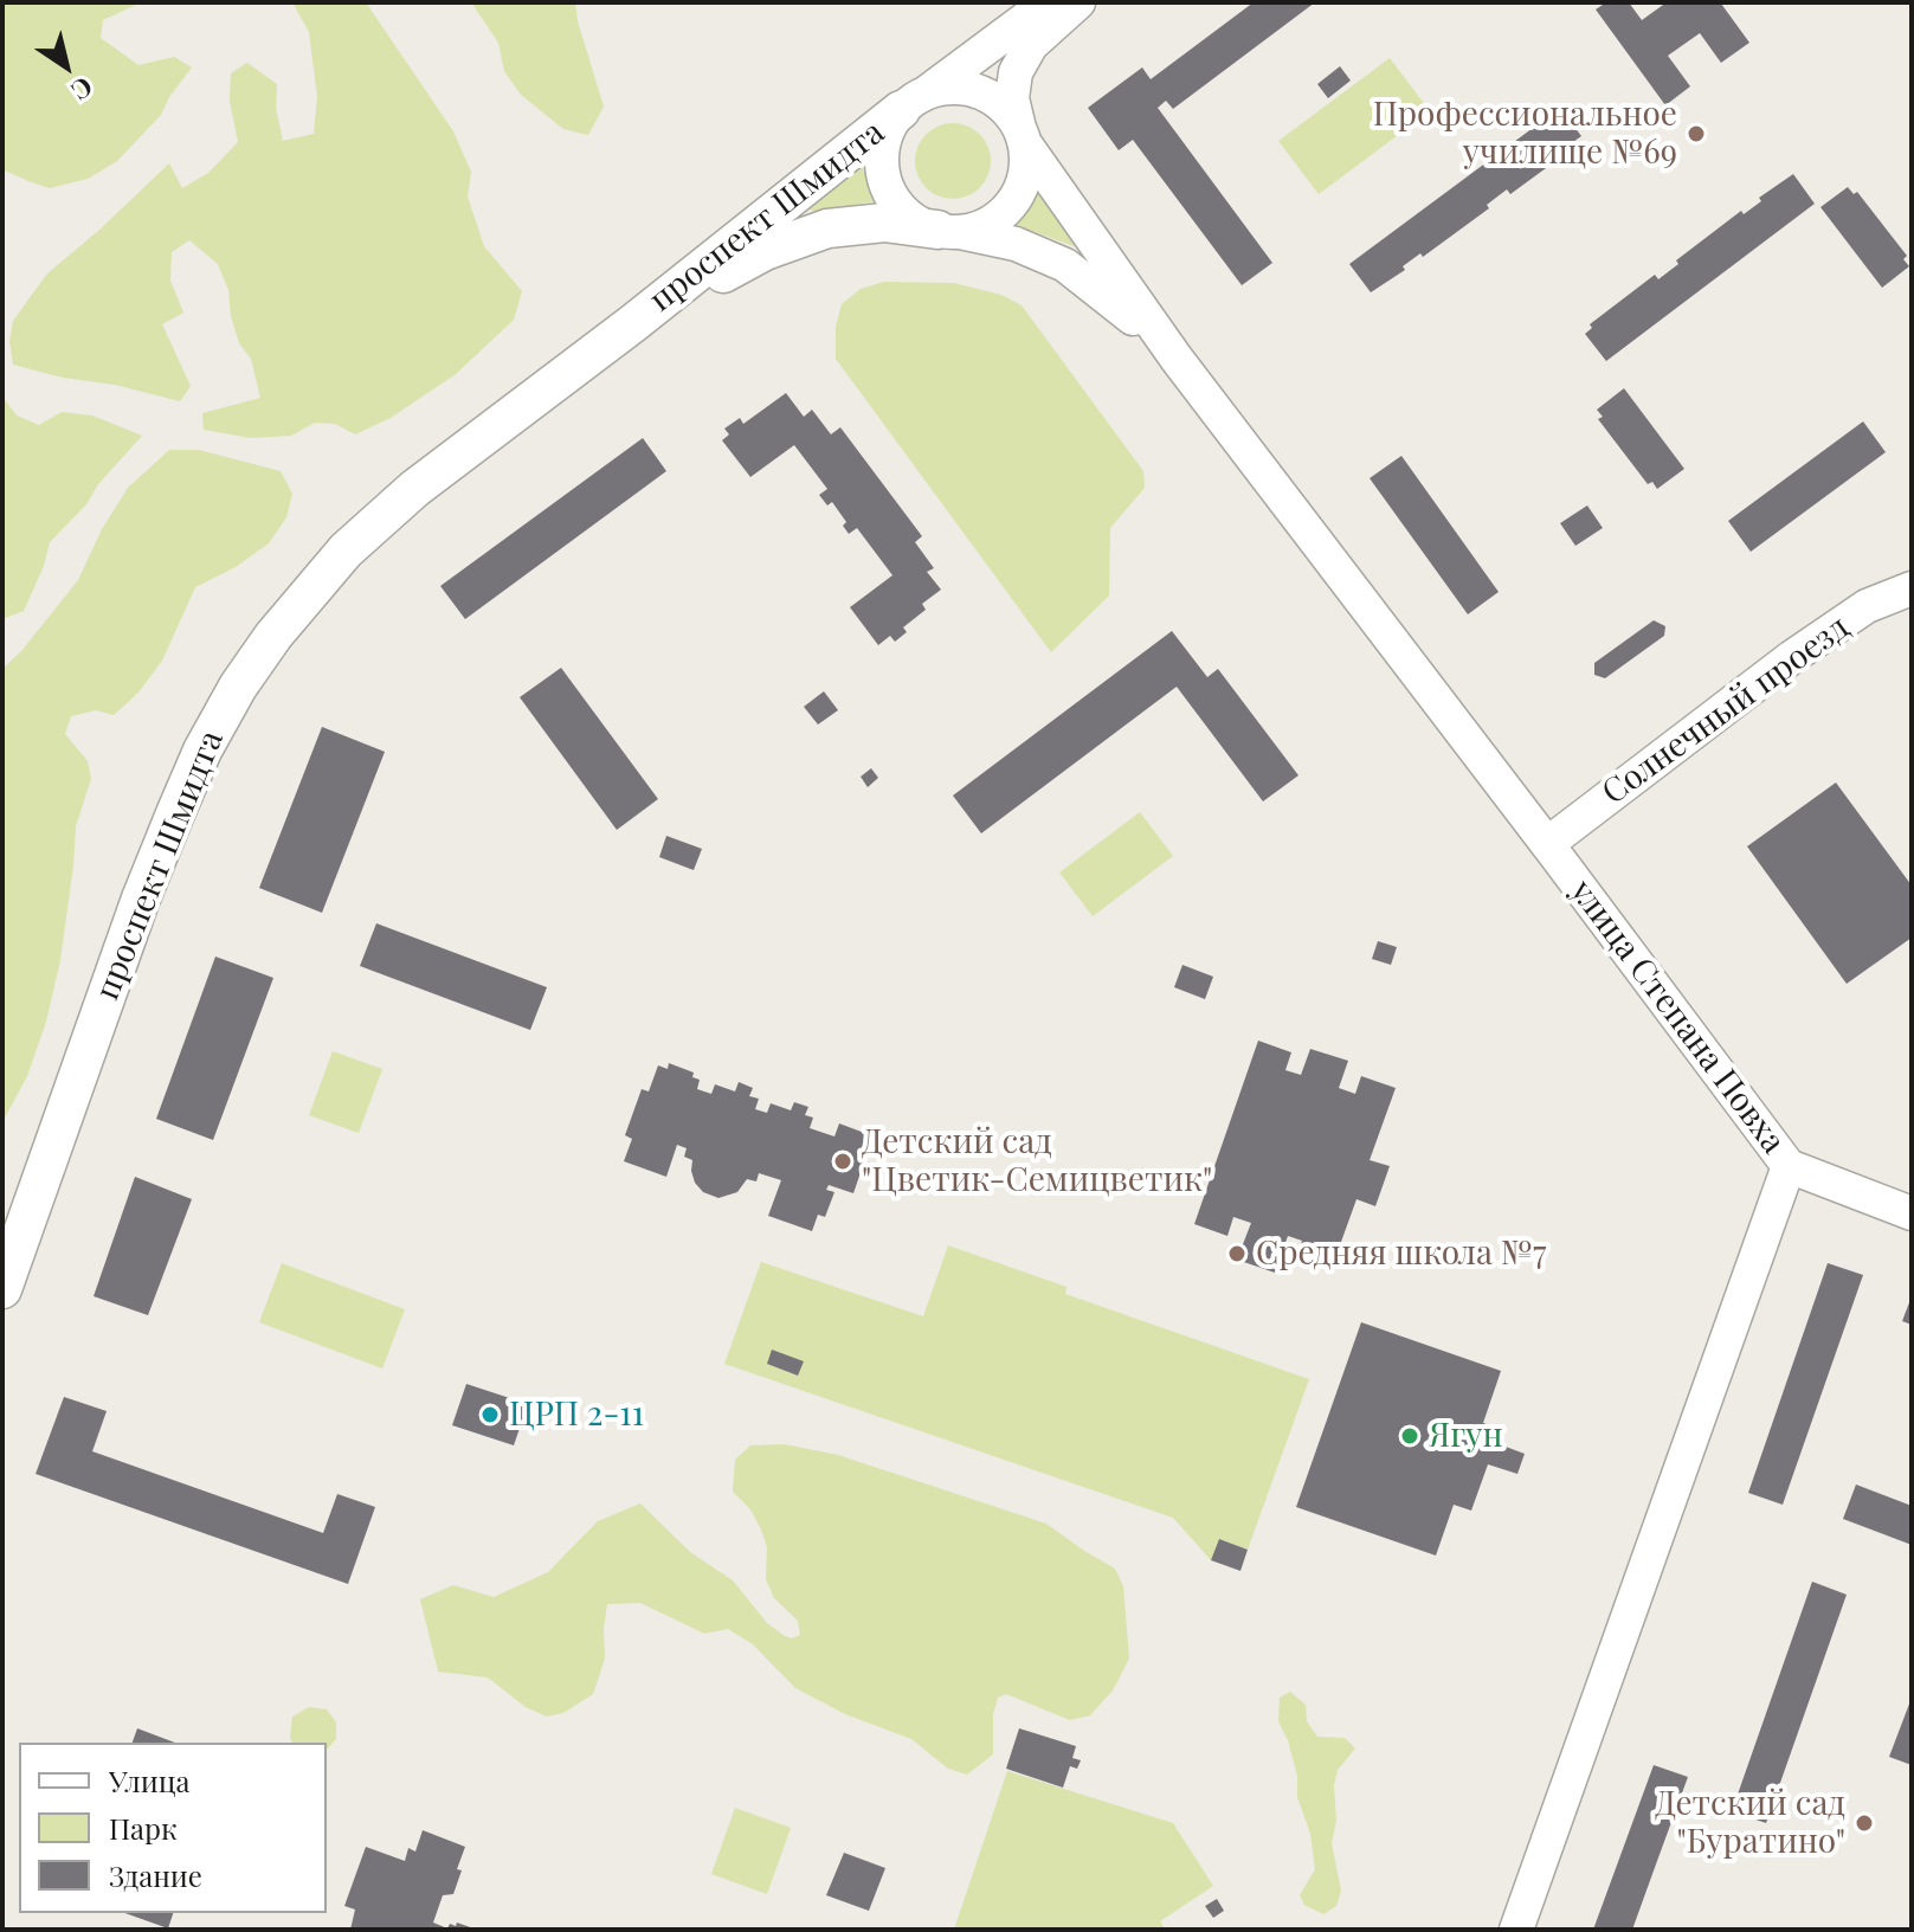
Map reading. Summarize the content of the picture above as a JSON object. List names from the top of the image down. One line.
{"streets":{"main road":["проспект Шмидта"],"street":["Солнечный проезд","улица Степана Повха"]},"crossings":[["проспект Шмидта","улица Степана Повха"],["Солнечный проезд","улица Степана Повха"]],"places":["Профессиональное училище №69","Детский сад \"Цветик-Семицветик\"","Средняя школа №7","ЦРП 2-11","Ягун","Детский сад \"Буратино\""],"legend":["Улица","Парк","Здание"],"north":"bottom right"}
